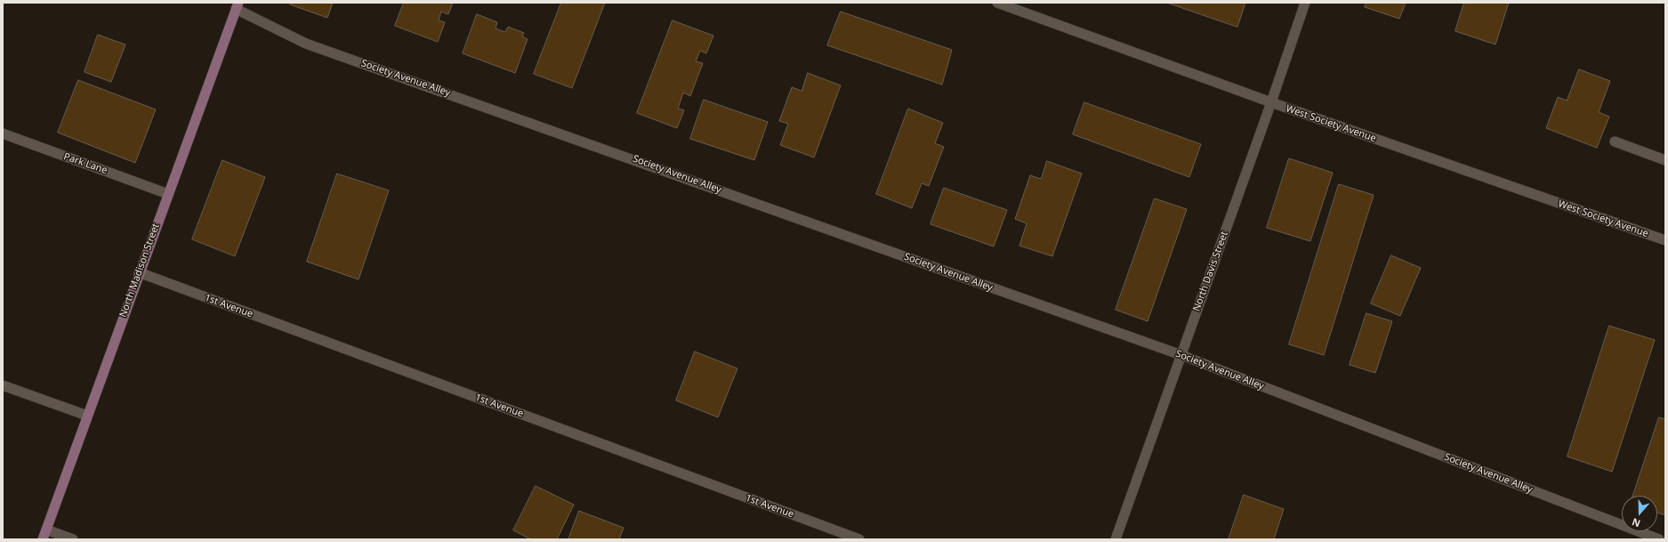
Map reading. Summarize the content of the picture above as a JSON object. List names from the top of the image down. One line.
{"streets":{"main road":["North Madison Street"],"street":["Society Avenue Alley","West Society Avenue","Park Lane","North Davis Street","1st Avenue"]},"crossings":[["Society Avenue Alley","North Madison Street"],["Society Avenue Alley","North Davis Street"],["West Society Avenue","North Davis Street"],["Park Lane","North Madison Street"],["North Madison Street","1st Avenue"]],"north":"bottom"}
